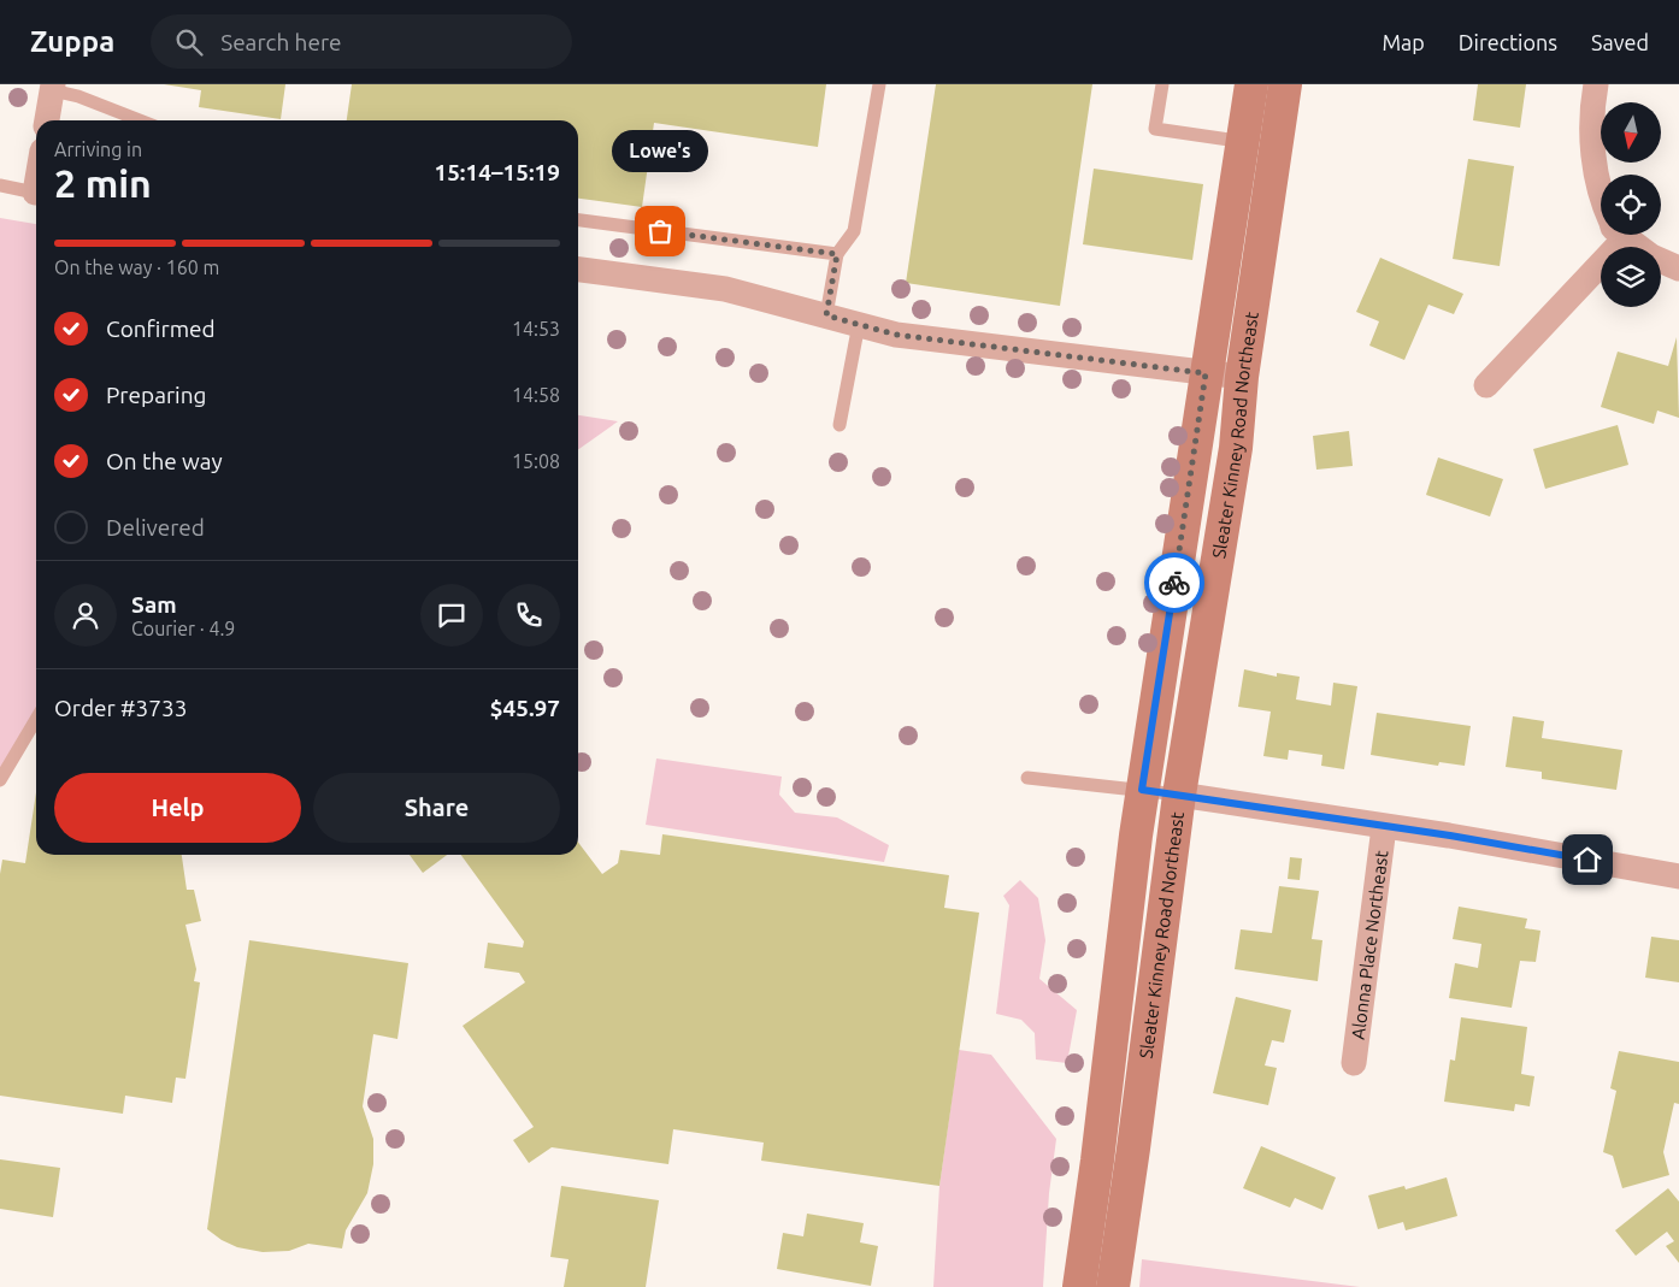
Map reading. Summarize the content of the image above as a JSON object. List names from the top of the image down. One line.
{"streets":{"street":["Sleater Kinney Road Northeast","Alonna Place Northeast"]},"places":["Lowe's"],"north":"bottom","page":{"header":"Zuppa","search":"Search here","nav":["Map","Directions","Saved"],"heading":["2 min","Arriving in","15:14–15:19"],"panel":["Sam","Courier · 4.9","Order #3733","$45.97"],"bubble":"Lowe's","bar":"On the way · 160 m","list":[["Confirmed","14:53"],["Preparing","14:58"],["On the way","15:08"],"Delivered"],"buttons":["Help","Share"]}}
